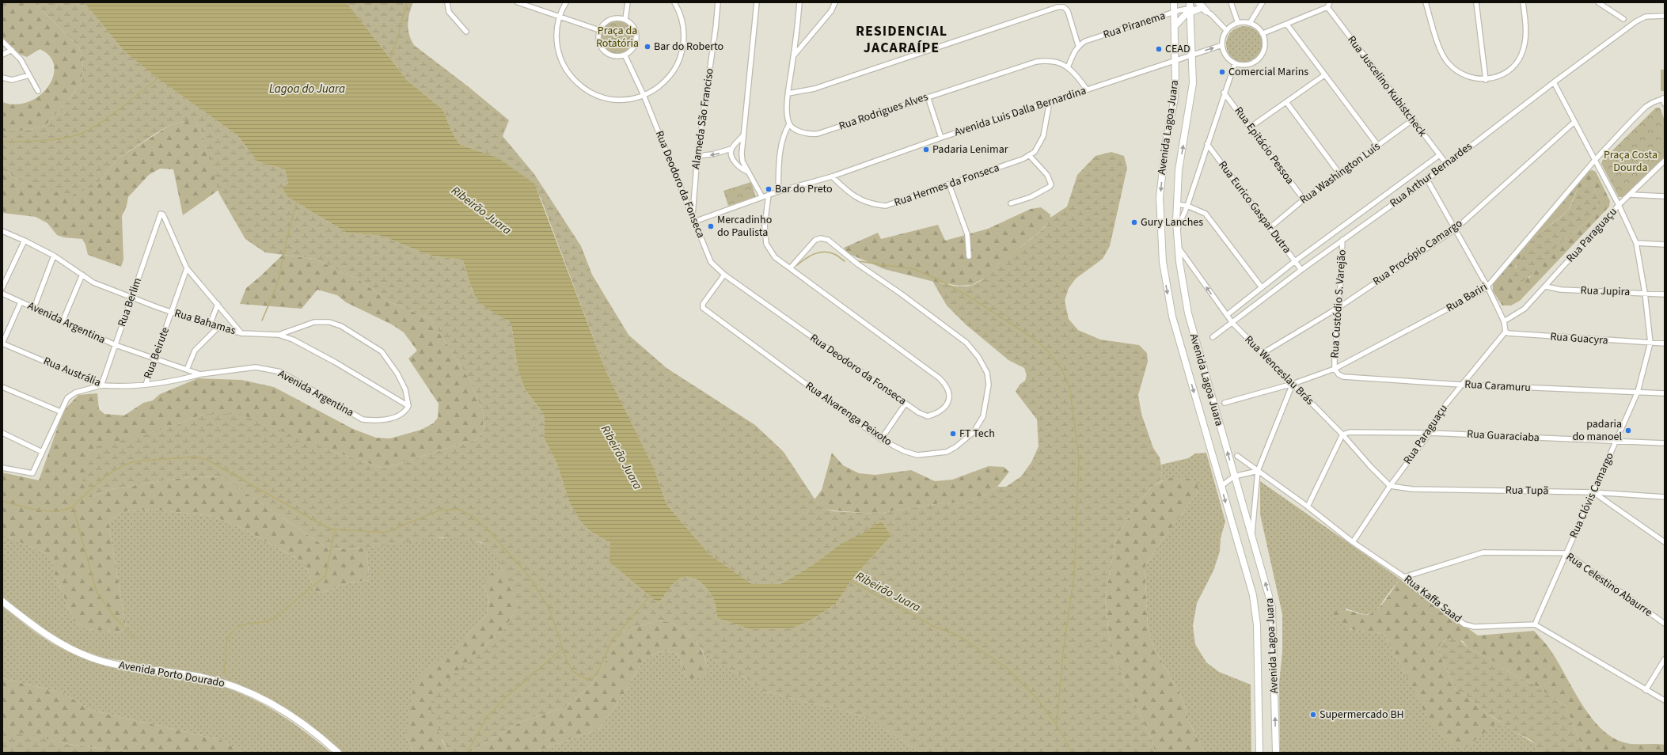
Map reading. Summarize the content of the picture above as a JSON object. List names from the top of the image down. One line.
{"streets":{"main road":["Avenida Lagoa Juara","Avenida Porto Dourado"],"street":["Rua Piranema","Rua Juscelino Kubistcheck","Rua Rodrigues Alves","Avenida Luis Dalla Bernardina","Alameda São Franciso","Rua Epitácio Pessoa","Rua Washington Luís","Rua Arthur Bernardes","Rua Deodoro da Fonseca","Rua Hermes da Fonseca","Rua Eurico Gaspar Dutra","Rua Paraguaçu","Rua Procópio Camargo","Rua Jupira","Rua Bariri","Rua Berlim","Rua Custódio S. Varejão","Rua Bahamas","Avenida Argentina","Rua Guacyra","Rua Beirute","Rua Wenceslau Brás","Rua Austrália","Rua Caramuru","Rua Alvarenga Peixoto","Rua Guaraciaba","Rua Tupã","Rua Clóvis Camargo","Rua Celestino Abaurre","Rua Kaffa Saad"]},"crossings":[["Rua Piranema","Avenida Lagoa Juara"],["Rua Juscelino Kubistcheck","Rua Washington Luís"],["Rua Juscelino Kubistcheck","Rua Arthur Bernardes"],["Rua Rodrigues Alves","Avenida Luis Dalla Bernardina"],["Avenida Luis Dalla Bernardina","Avenida Lagoa Juara"],["Avenida Luis Dalla Bernardina","Rua Deodoro da Fonseca"],["Avenida Luis Dalla Bernardina","Rua Hermes da Fonseca"],["Alameda São Franciso","Rua Deodoro da Fonseca"],["Avenida Lagoa Juara","Rua Wenceslau Brás"],["Rua Epitácio Pessoa","Rua Washington Luís"],["Rua Washington Luís","Rua Eurico Gaspar Dutra"],["Rua Arthur Bernardes","Rua Eurico Gaspar Dutra"],["Rua Arthur Bernardes","Rua Custódio S. Varejão"],["Rua Arthur Bernardes","Rua Wenceslau Brás"],["Rua Arthur Bernardes","Rua Clóvis Camargo"],["Rua Deodoro da Fonseca","Rua Alvarenga Peixoto"],["Rua Paraguaçu","Rua Jupira"],["Rua Paraguaçu","Rua Guacyra"],["Rua Paraguaçu","Rua Wenceslau Brás"],["Rua Paraguaçu","Rua Caramuru"],["Rua Paraguaçu","Rua Guaraciaba"],["Rua Paraguaçu","Rua Tupã"],["Rua Paraguaçu","Rua Clóvis Camargo"],["Rua Paraguaçu","Rua Kaffa Saad"],["Rua Procópio Camargo","Rua Custódio S. Varejão"],["Rua Procópio Camargo","Rua Wenceslau Brás"],["Rua Procópio Camargo","Rua Clóvis Camargo"],["Rua Jupira","Rua Clóvis Camargo"],["Rua Bariri","Rua Custódio S. Varejão"],["Rua Bariri","Rua Wenceslau Brás"],["Rua Bariri","Rua Caramuru"],["Rua Bariri","Rua Clóvis Camargo"],["Rua Berlim","Rua Bahamas"],["Rua Berlim","Avenida Argentina"],["Rua Berlim","Rua Beirute"],["Rua Berlim","Rua Austrália"],["Rua Custódio S. Varejão","Rua Caramuru"],["Rua Bahamas","Avenida Argentina"],["Rua Bahamas","Rua Beirute"],["Avenida Argentina","Rua Beirute"],["Avenida Argentina","Rua Austrália"],["Rua Guacyra","Rua Clóvis Camargo"],["Rua Beirute","Rua Austrália"],["Rua Wenceslau Brás","Rua Guaraciaba"],["Rua Wenceslau Brás","Rua Tupã"],["Rua Caramuru","Rua Clóvis Camargo"],["Rua Guaraciaba","Rua Clóvis Camargo"],["Rua Tupã","Rua Clóvis Camargo"],["Rua Clóvis Camargo","Rua Celestino Abaurre"],["Rua Clóvis Camargo","Rua Kaffa Saad"],["Rua Celestino Abaurre","Rua Kaffa Saad"]],"districts":["RESIDENCIAL JACARAÍPE"],"water":["Lagoa do Juara","Ribeirão Juara"],"parks":["Praça da Rotatória","Praça Costa Dourda"],"places":["Bar do Roberto","CEAD","Comercial Marins","Padaria Lenimar","Bar do Preto","Gury Lanches","Mercadinho do Paulista","padaria do manoel","FT Tech","Supermercado BH"]}
